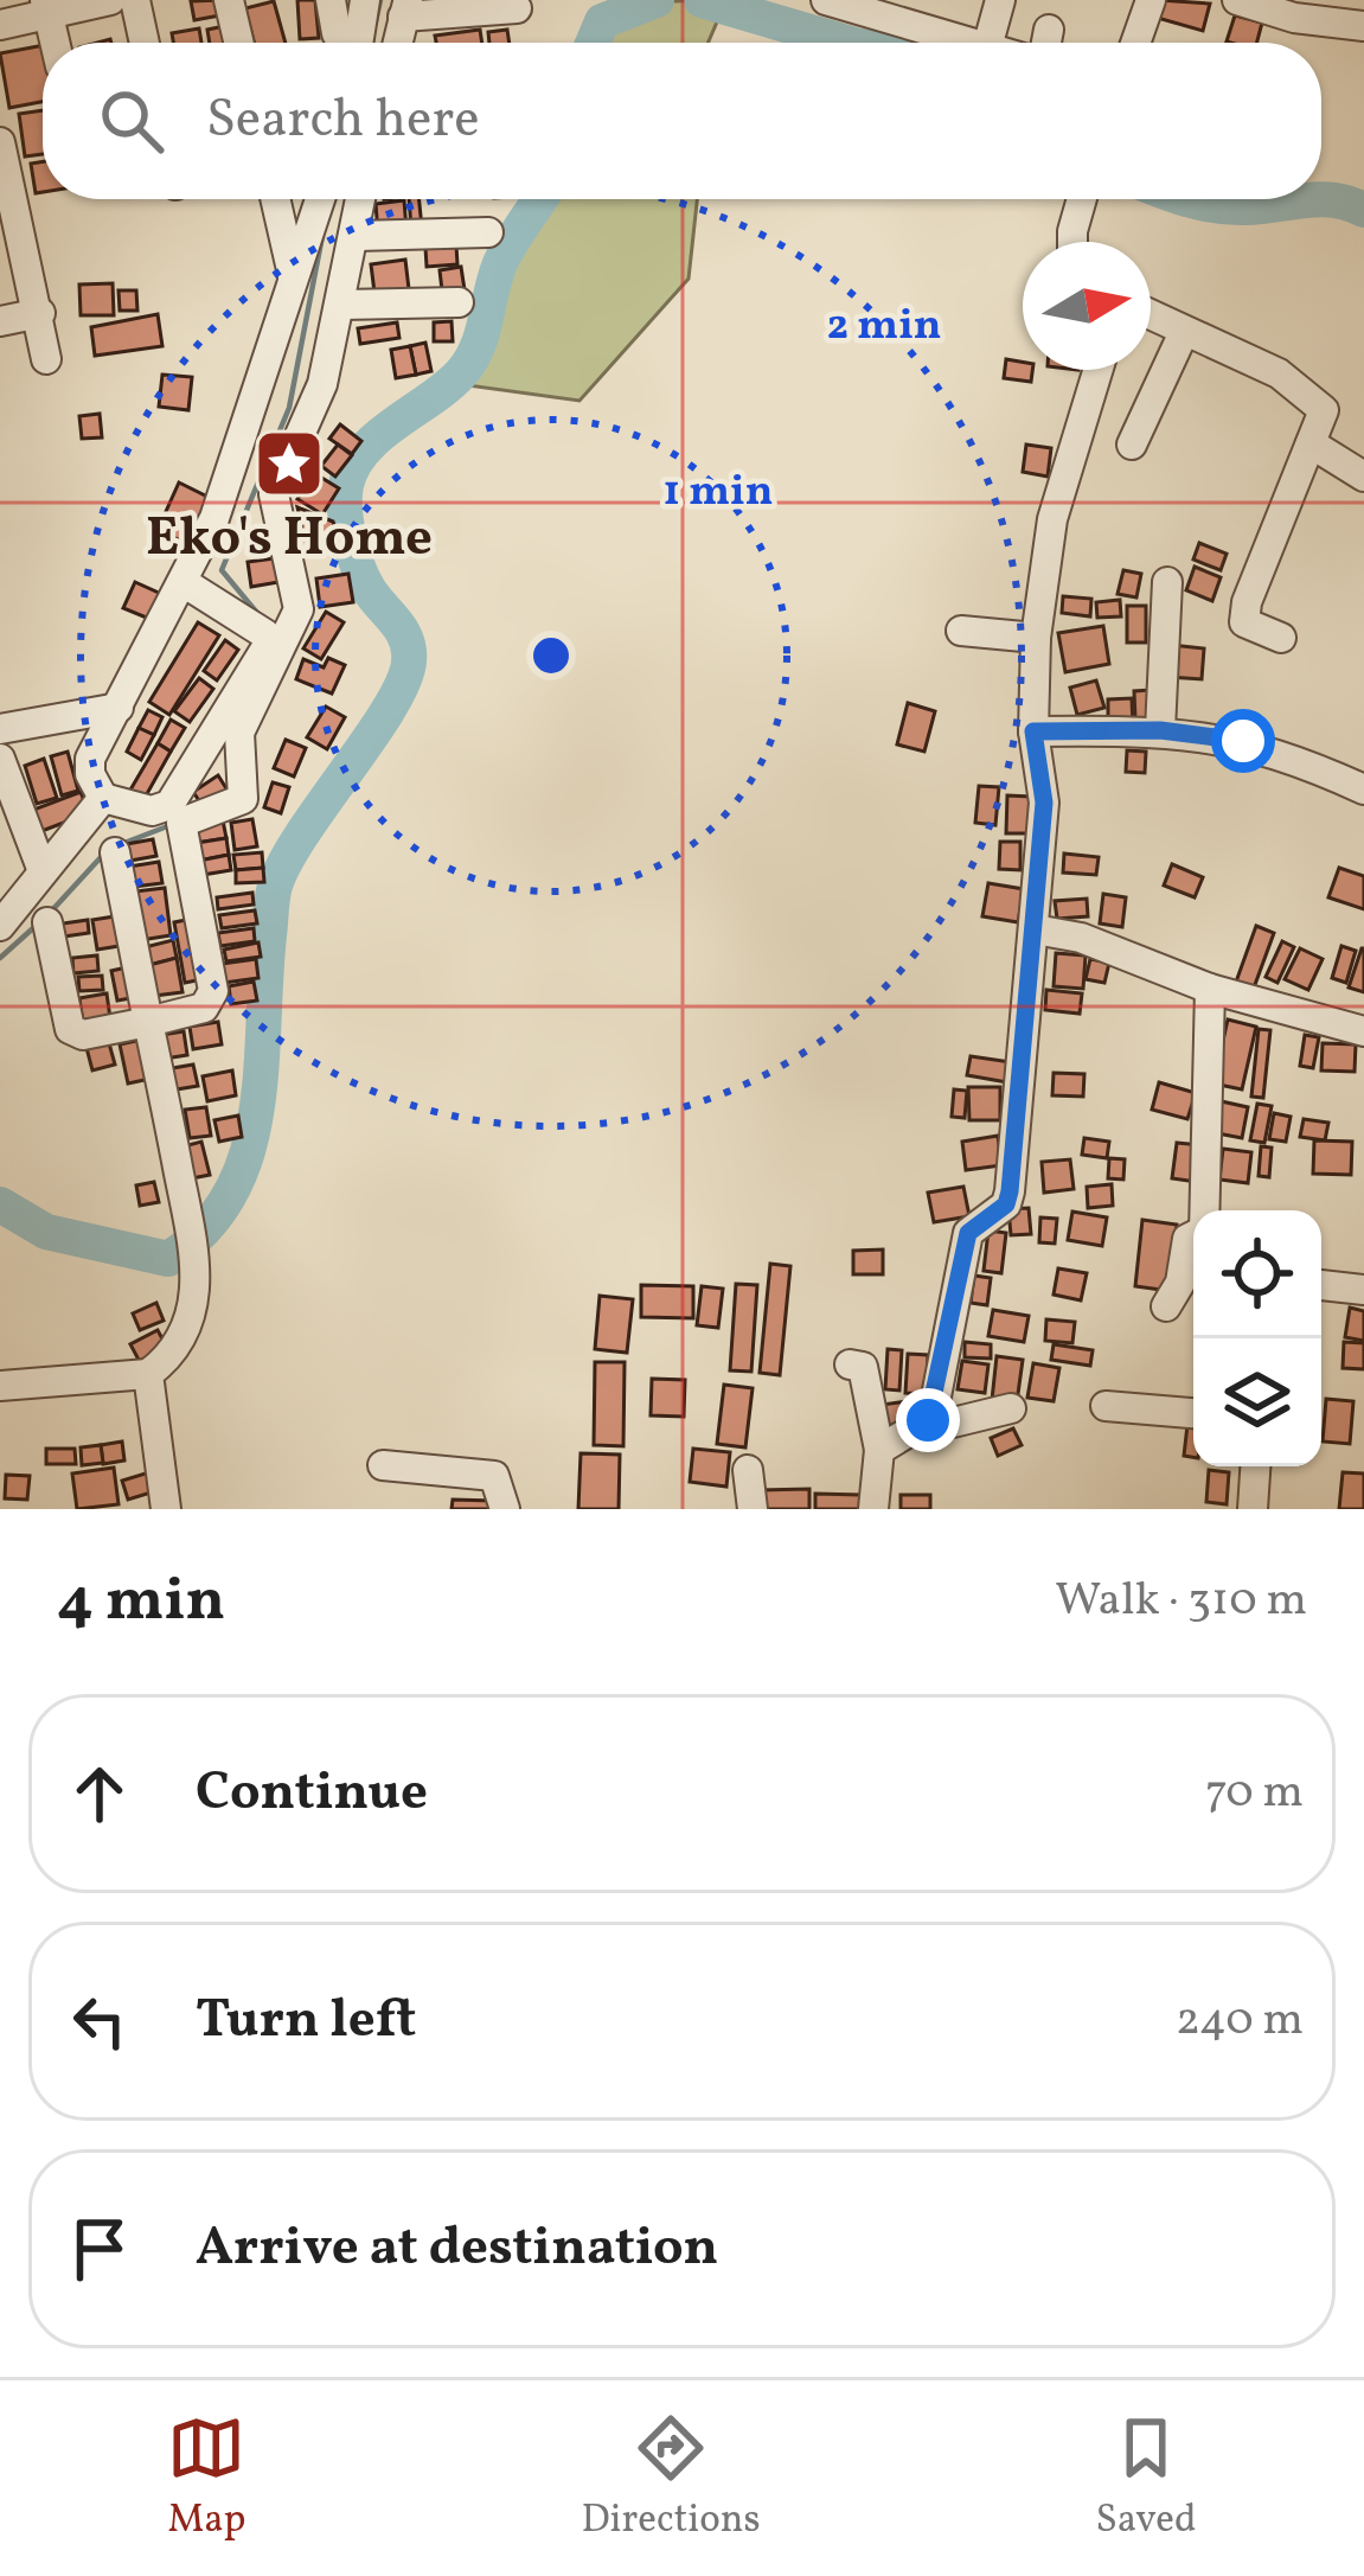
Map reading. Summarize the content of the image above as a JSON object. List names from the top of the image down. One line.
{"places":{"place":["Eko's Home"]},"north":"right","page":{"search":"Search here","heading":["4 min","Walk · 310 m"],"list":[["Continue","70 m"],["Turn left","240 m"],"Arrive at destination"],"nav":["Map","Directions","Saved"]},"rings":["2 min","1 min"]}
